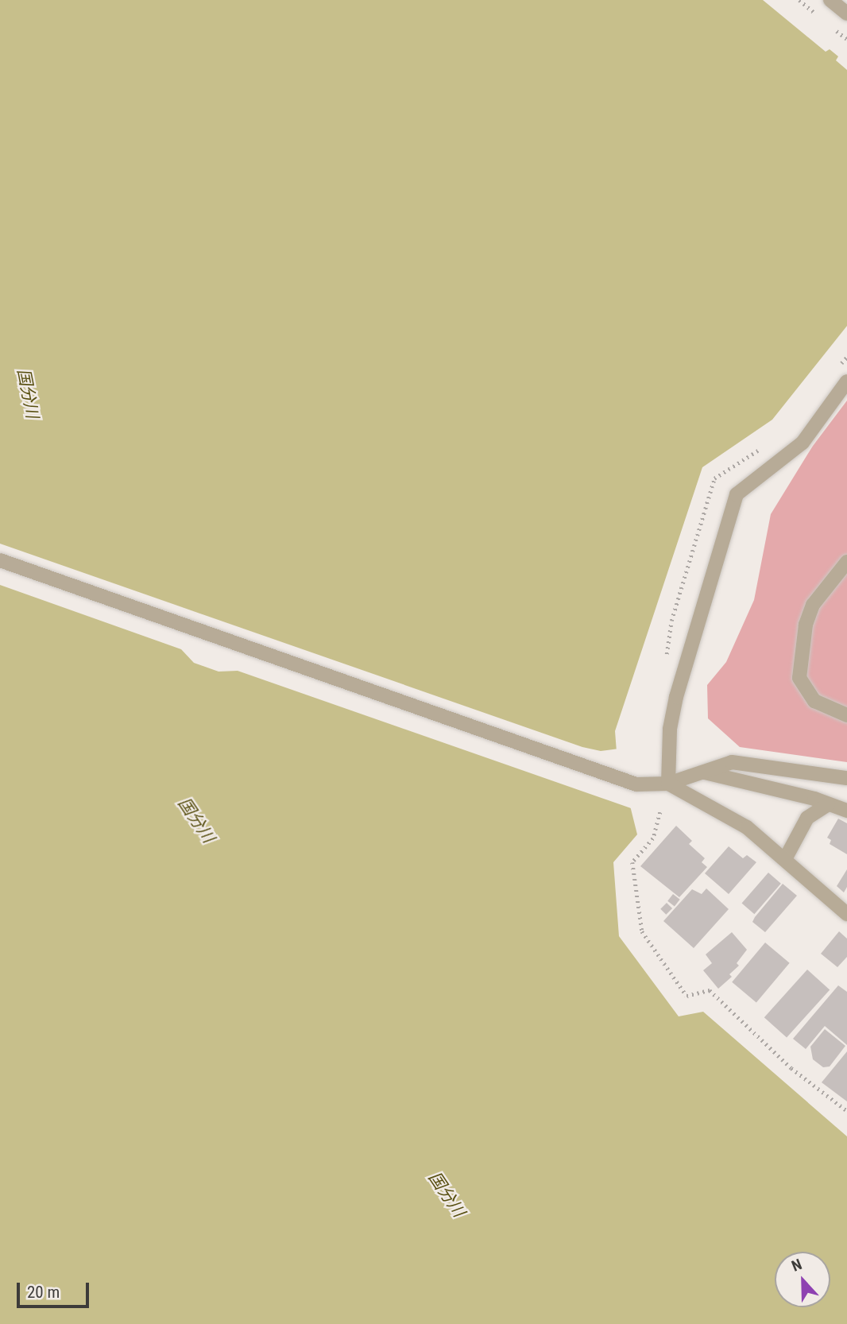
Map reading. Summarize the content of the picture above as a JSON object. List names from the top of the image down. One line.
{"water":["国分川"],"scale_bar":"20 m","north":"top"}
